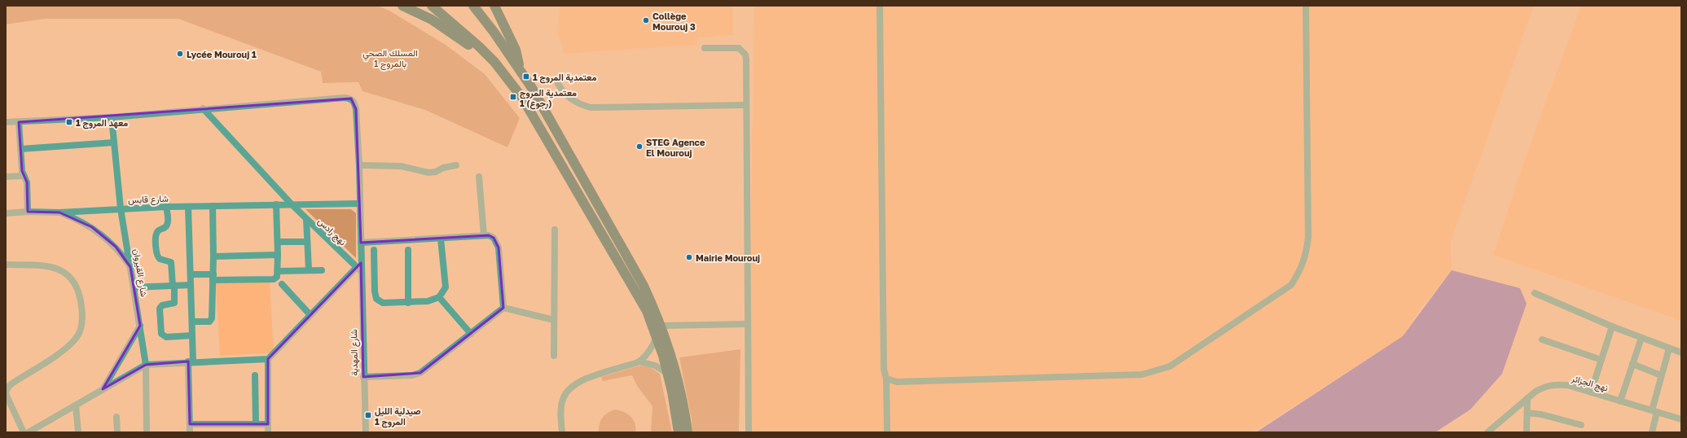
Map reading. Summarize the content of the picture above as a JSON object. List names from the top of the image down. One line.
{"streets":{"street":["شارع قابس","نهج رادس","شارع القيروان","شارع المهدية","نهج الجزائر"]},"crossings":[["شارع قابس","نهج رادس"],["شارع قابس","شارع القيروان"],["شارع قابس","شارع المهدية"],["نهج رادس","شارع المهدية"],["شارع القيروان","شارع المهدية"]],"parks":["المسلك الصحي بالمروج 1"],"places":{"other":["Collège Mourouj 3","Lycée Mourouj 1","STEG Agence El Mourouj","Mairie Mourouj"],"transit":["معتمدية المروج 1","معتمدية المروج 1 (رجوع)","معهد المروج 1","صيدلية الليل المروج 1"]}}
